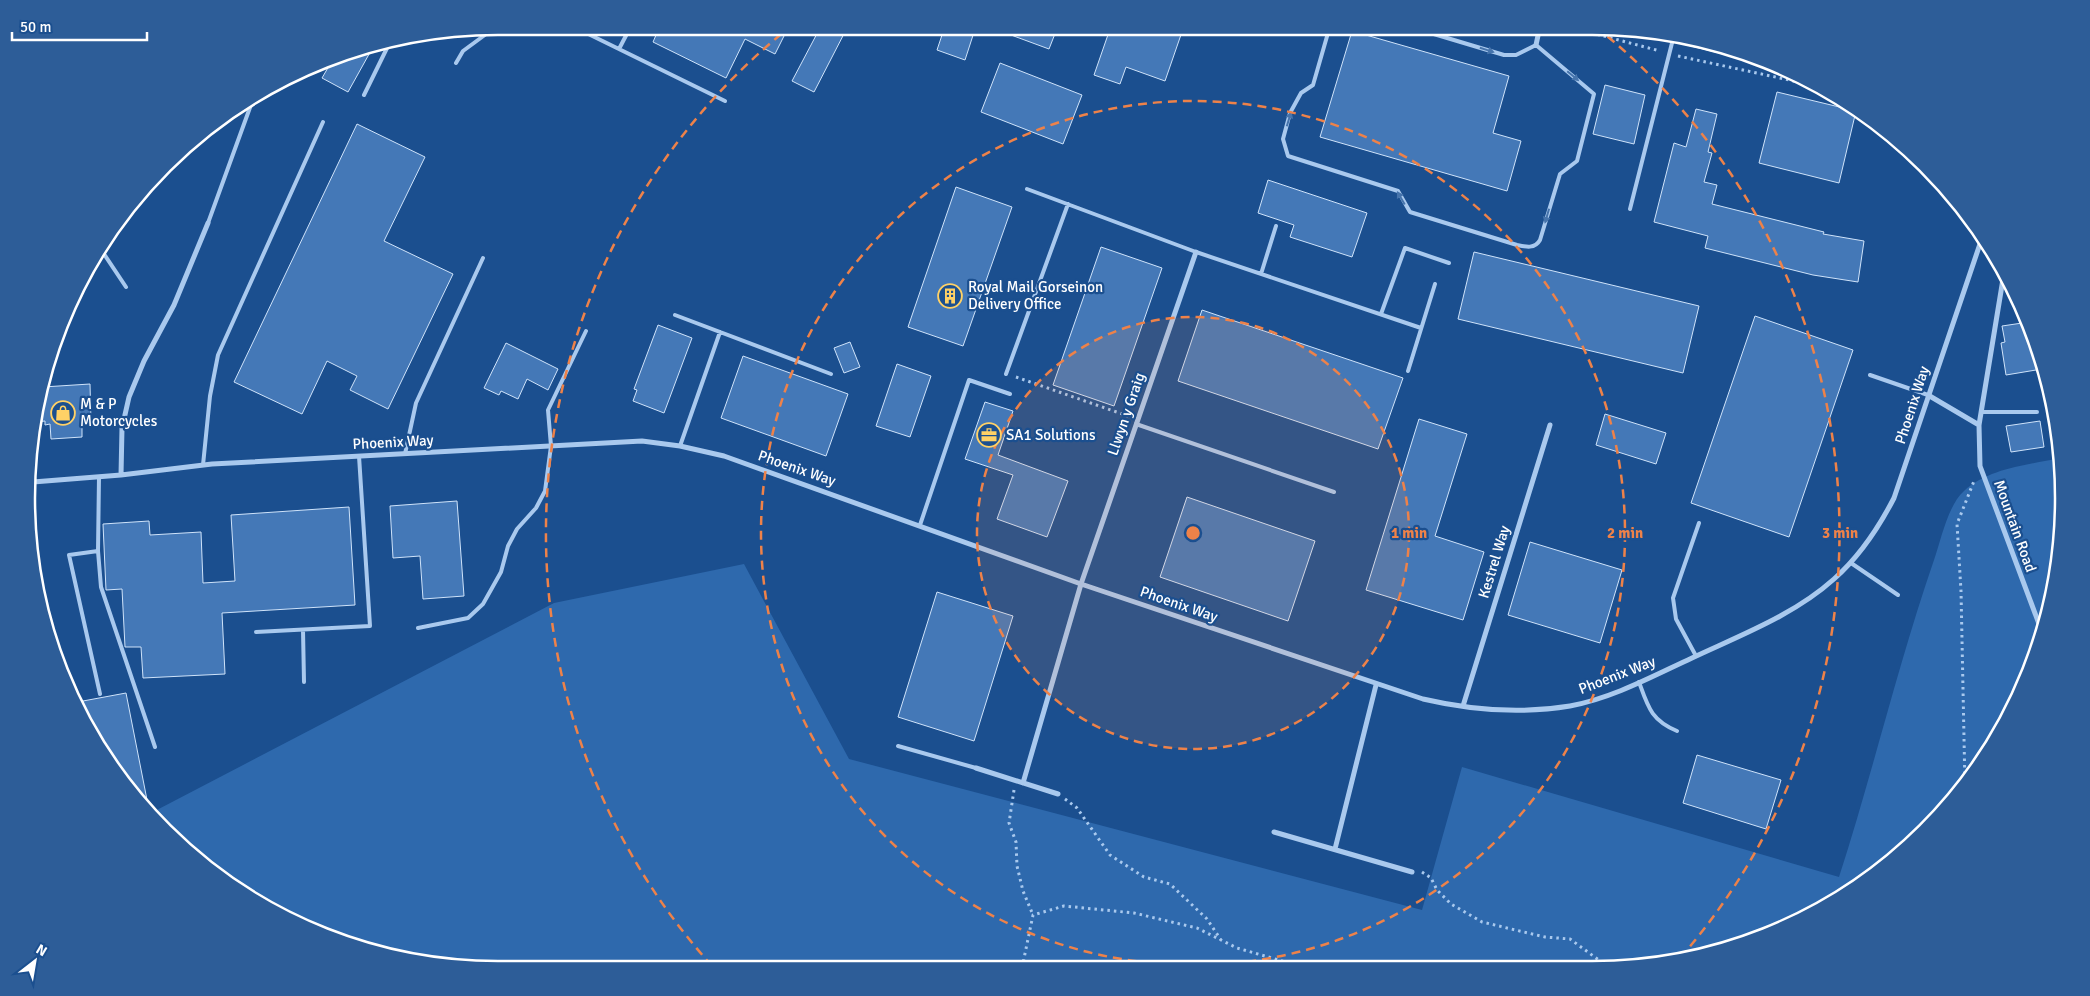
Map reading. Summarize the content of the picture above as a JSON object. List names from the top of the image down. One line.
{"streets":{"street":["Phoenix Way","Llwyn y Graig","Mountain Road","Kestrel Way"]},"crossings":[["Phoenix Way","Llwyn y Graig"],["Phoenix Way","Kestrel Way"]],"places":{"building":["Royal Mail Gorseinon Delivery Office"],"shop":["M & P Motorcycles"],"office":["SA1 Solutions"]},"scale_bar":"50 m","north":"top right","rings":["1 min","2 min","3 min"]}
